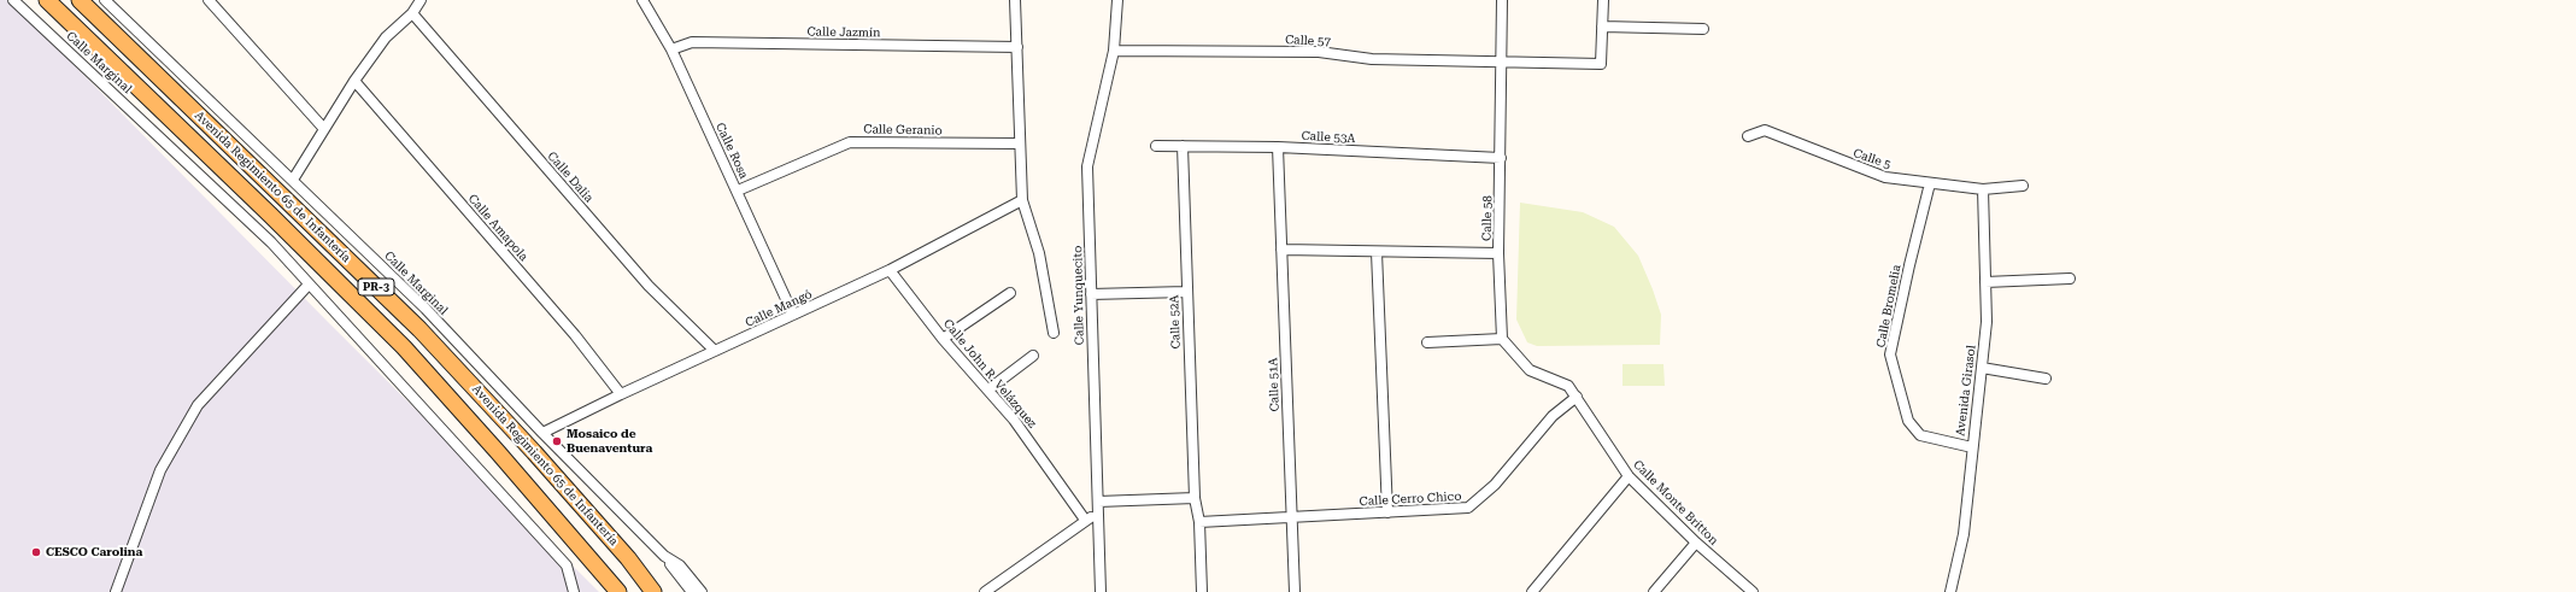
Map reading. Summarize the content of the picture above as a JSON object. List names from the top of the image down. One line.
{"streets":{"main road":["Avenida Regimiento 65 de Infantería","PR-3"],"street":["Calle Jazmín","Calle 57","Calle Marginal","Calle Geranio","Calle 53A","Calle Rosa","Calle 5","Calle Dalia","Calle 58","Calle Amapola","Calle Yunquecito","Calle Bromelia","Calle Mangó","Calle 52A","Calle John R. Velázquez","Calle 51A","Avenida Girasol","Calle Cerro Chico","Calle Monte Britton"]},"crossings":[["Calle Jazmín","Calle Rosa"],["Calle 57","Calle 58"],["Calle 57","Calle Yunquecito"],["Calle Marginal","Calle Mangó"],["Calle Geranio","Calle Rosa"],["Calle 53A","Calle 58"],["Calle 53A","Calle 52A"],["Calle 53A","Calle 51A"],["Calle Rosa","Calle Mangó"],["Calle 5","Calle Bromelia"],["Calle 5","Avenida Girasol"],["Calle Dalia","Calle Mangó"],["Calle Amapola","Calle Mangó"],["Calle Bromelia","Avenida Girasol"],["Calle Mangó","Calle John R. Velázquez"],["Calle 52A","Calle Cerro Chico"],["Calle 51A","Calle Cerro Chico"],["Calle Cerro Chico","Calle Monte Britton"]],"places":["Mosaico de Buenaventura","CESCO Carolina"]}
